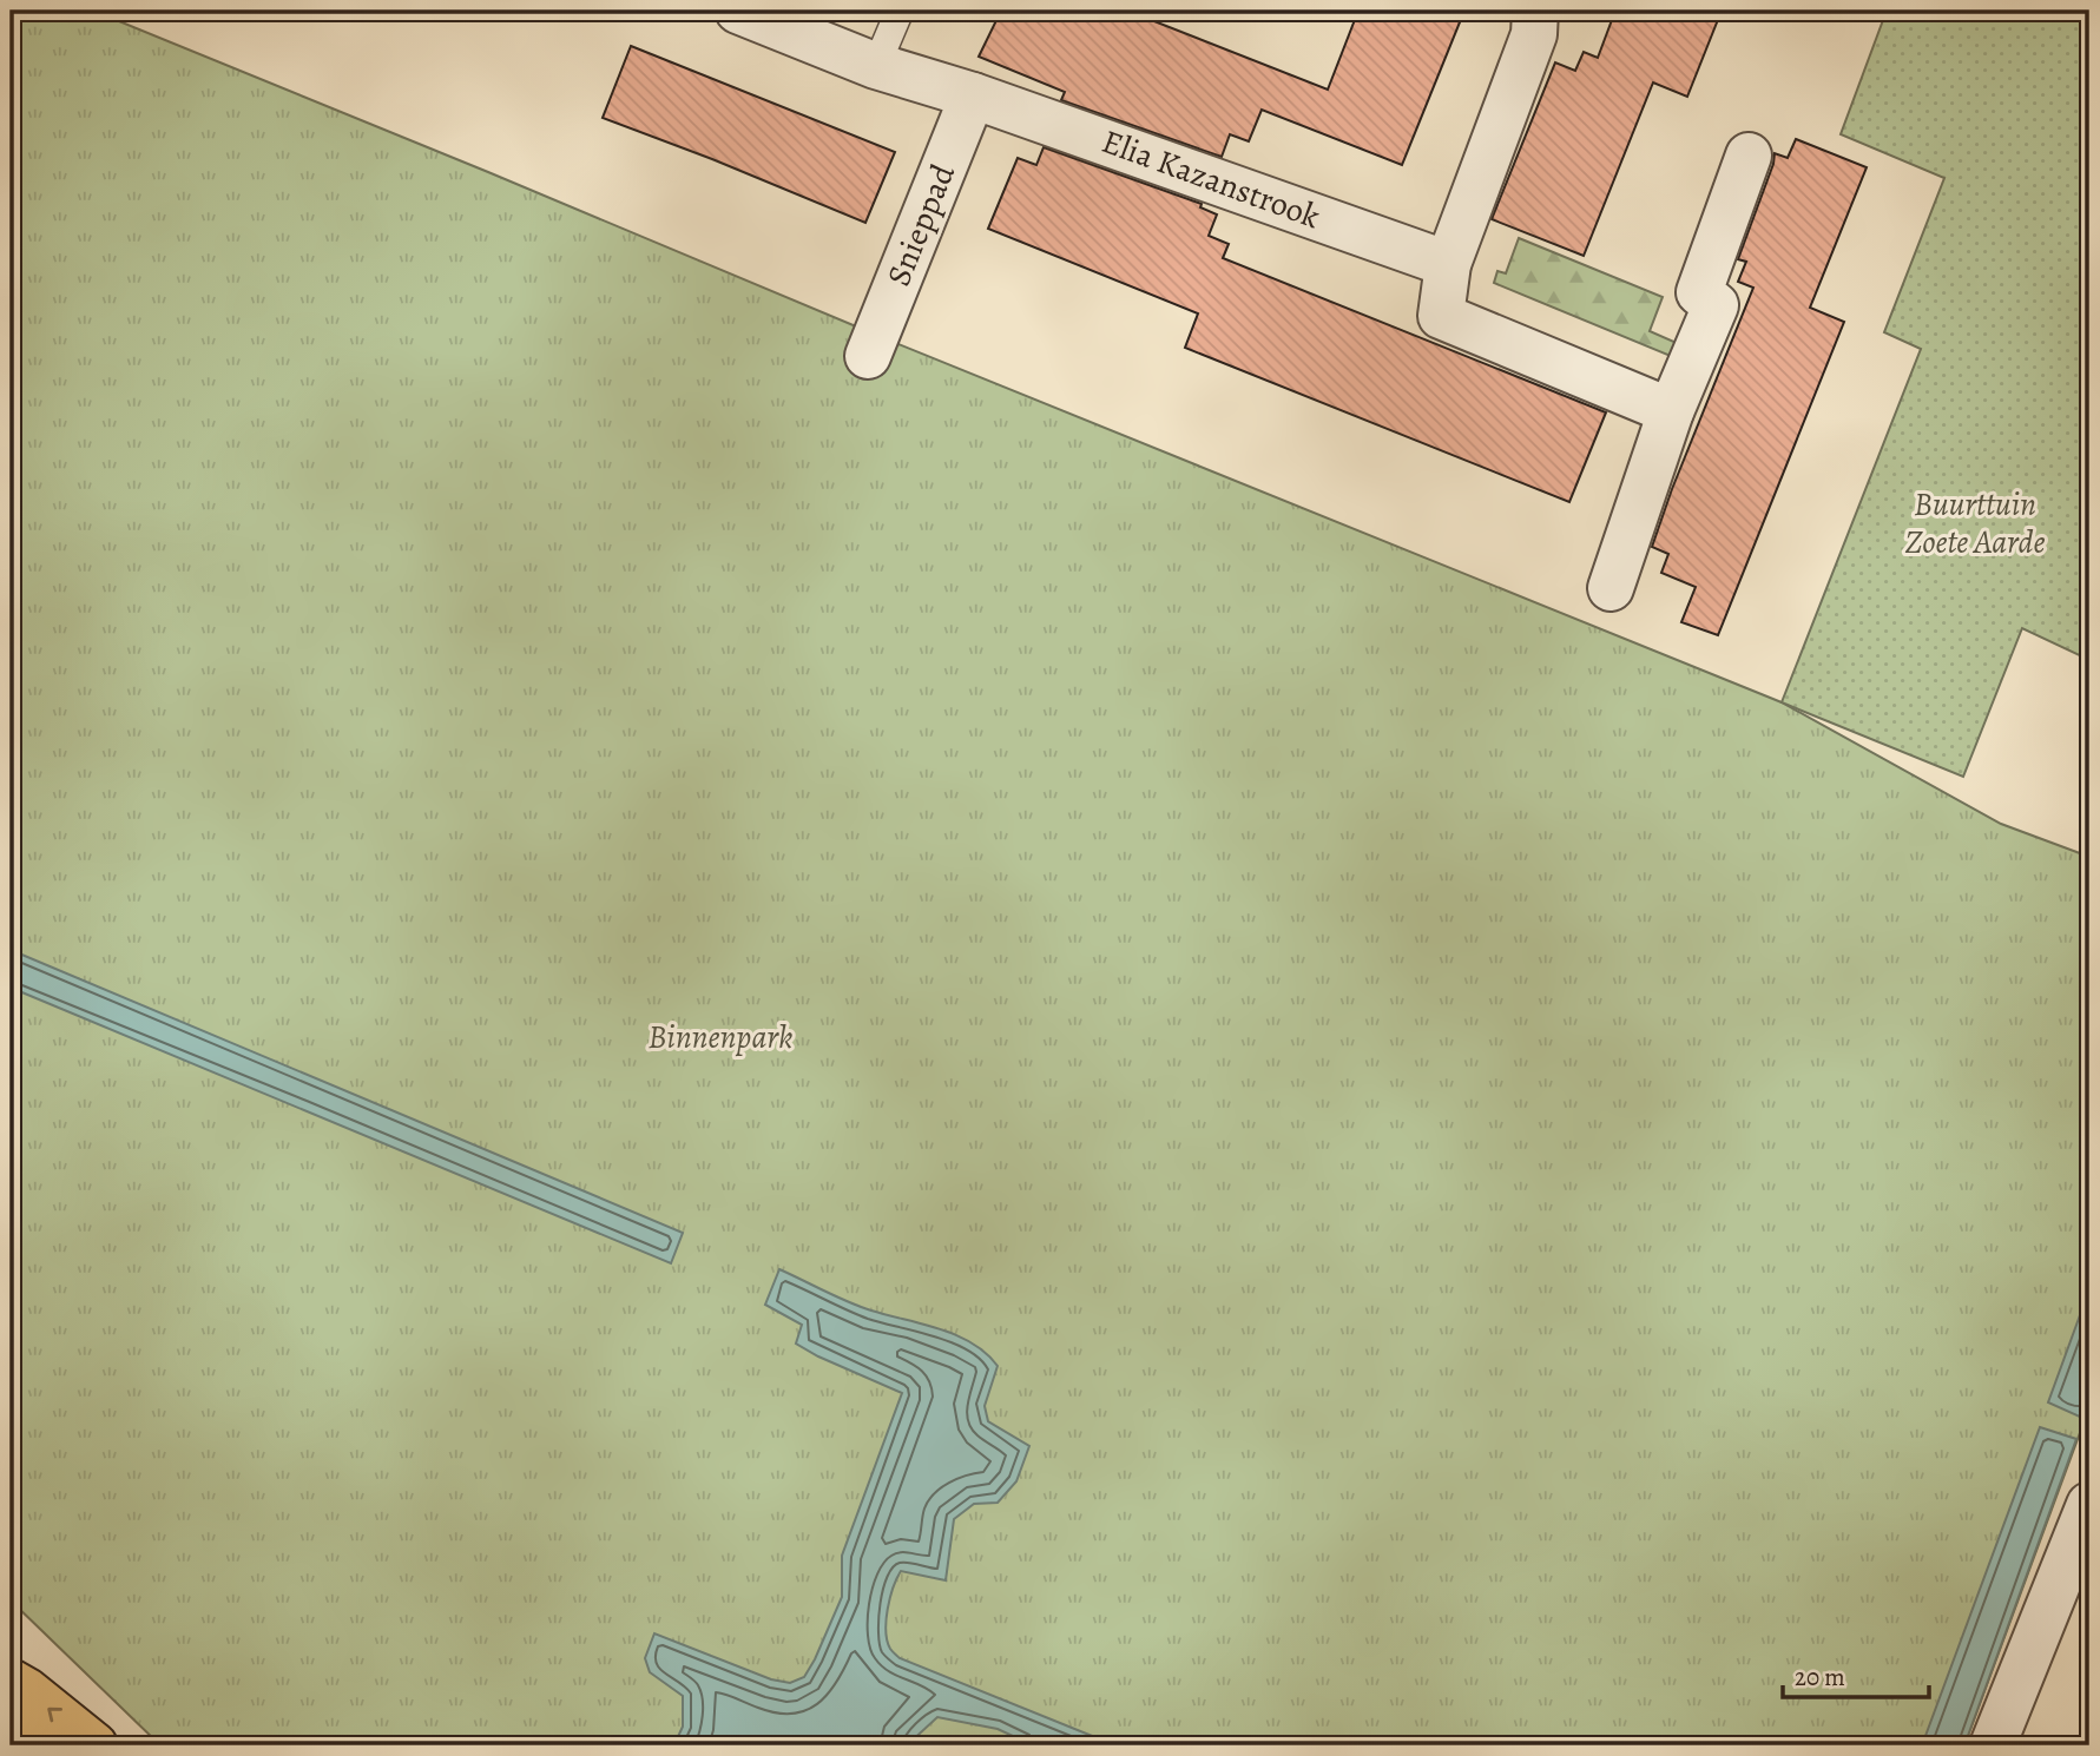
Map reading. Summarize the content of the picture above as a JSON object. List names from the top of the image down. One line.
{"streets":{"street":["Elia Kazanstrook","Snieppad"]},"crossings":[["Elia Kazanstrook","Snieppad"]],"parks":["Buurttuin Zoete Aarde","Binnenpark"],"scale_bar":"20 m"}
